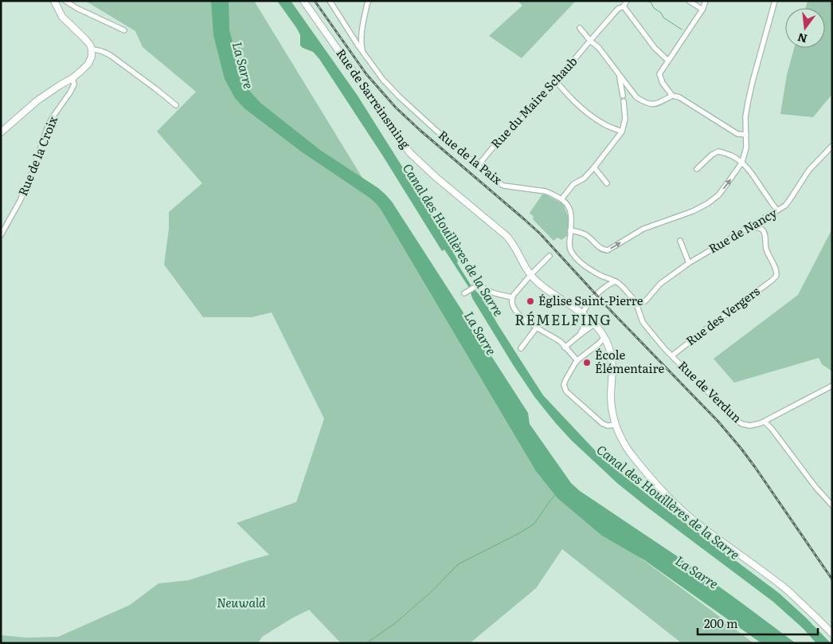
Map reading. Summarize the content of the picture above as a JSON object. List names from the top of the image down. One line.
{"streets":{"street":["Rue de Sarreinsming","Rue du Maire Schaub","Rue de la Croix","Rue de la Paix","Rue de Nancy","Rue des Vergers","Rue de Verdun"]},"crossings":[["Rue du Maire Schaub","Rue de la Paix"],["Rue de Nancy","Rue des Vergers"],["Rue de Nancy","Rue de Verdun"],["Rue des Vergers","Rue de Verdun"]],"districts":["RÉMELFING"],"water":["La Sarre","Canal des Houillères de la Sarre"],"parks":["Neuwald"],"places":["Église Saint-Pierre","École Élémentaire"],"scale_bar":"200 m","north":"bottom"}
